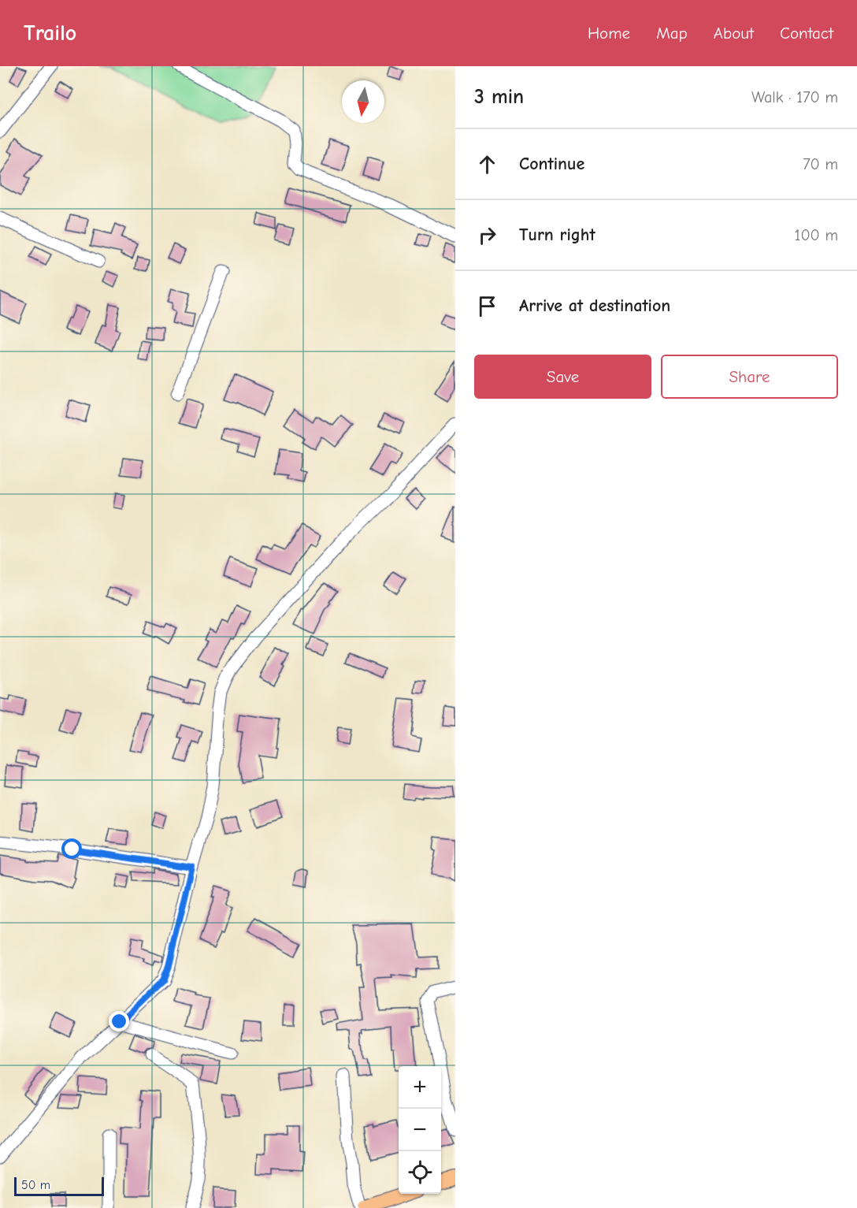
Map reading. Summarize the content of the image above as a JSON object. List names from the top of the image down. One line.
{"scale_bar":"50 m","north":"bottom","page":{"header":"Trailo","nav":["Home","Map","About","Contact"],"heading":["3 min","Walk · 170 m"],"list":[["Continue","70 m"],["Turn right","100 m"],"Arrive at destination"],"buttons":["Save","Share"],"map_buttons":["+","−"],"scale":"50 m"}}
